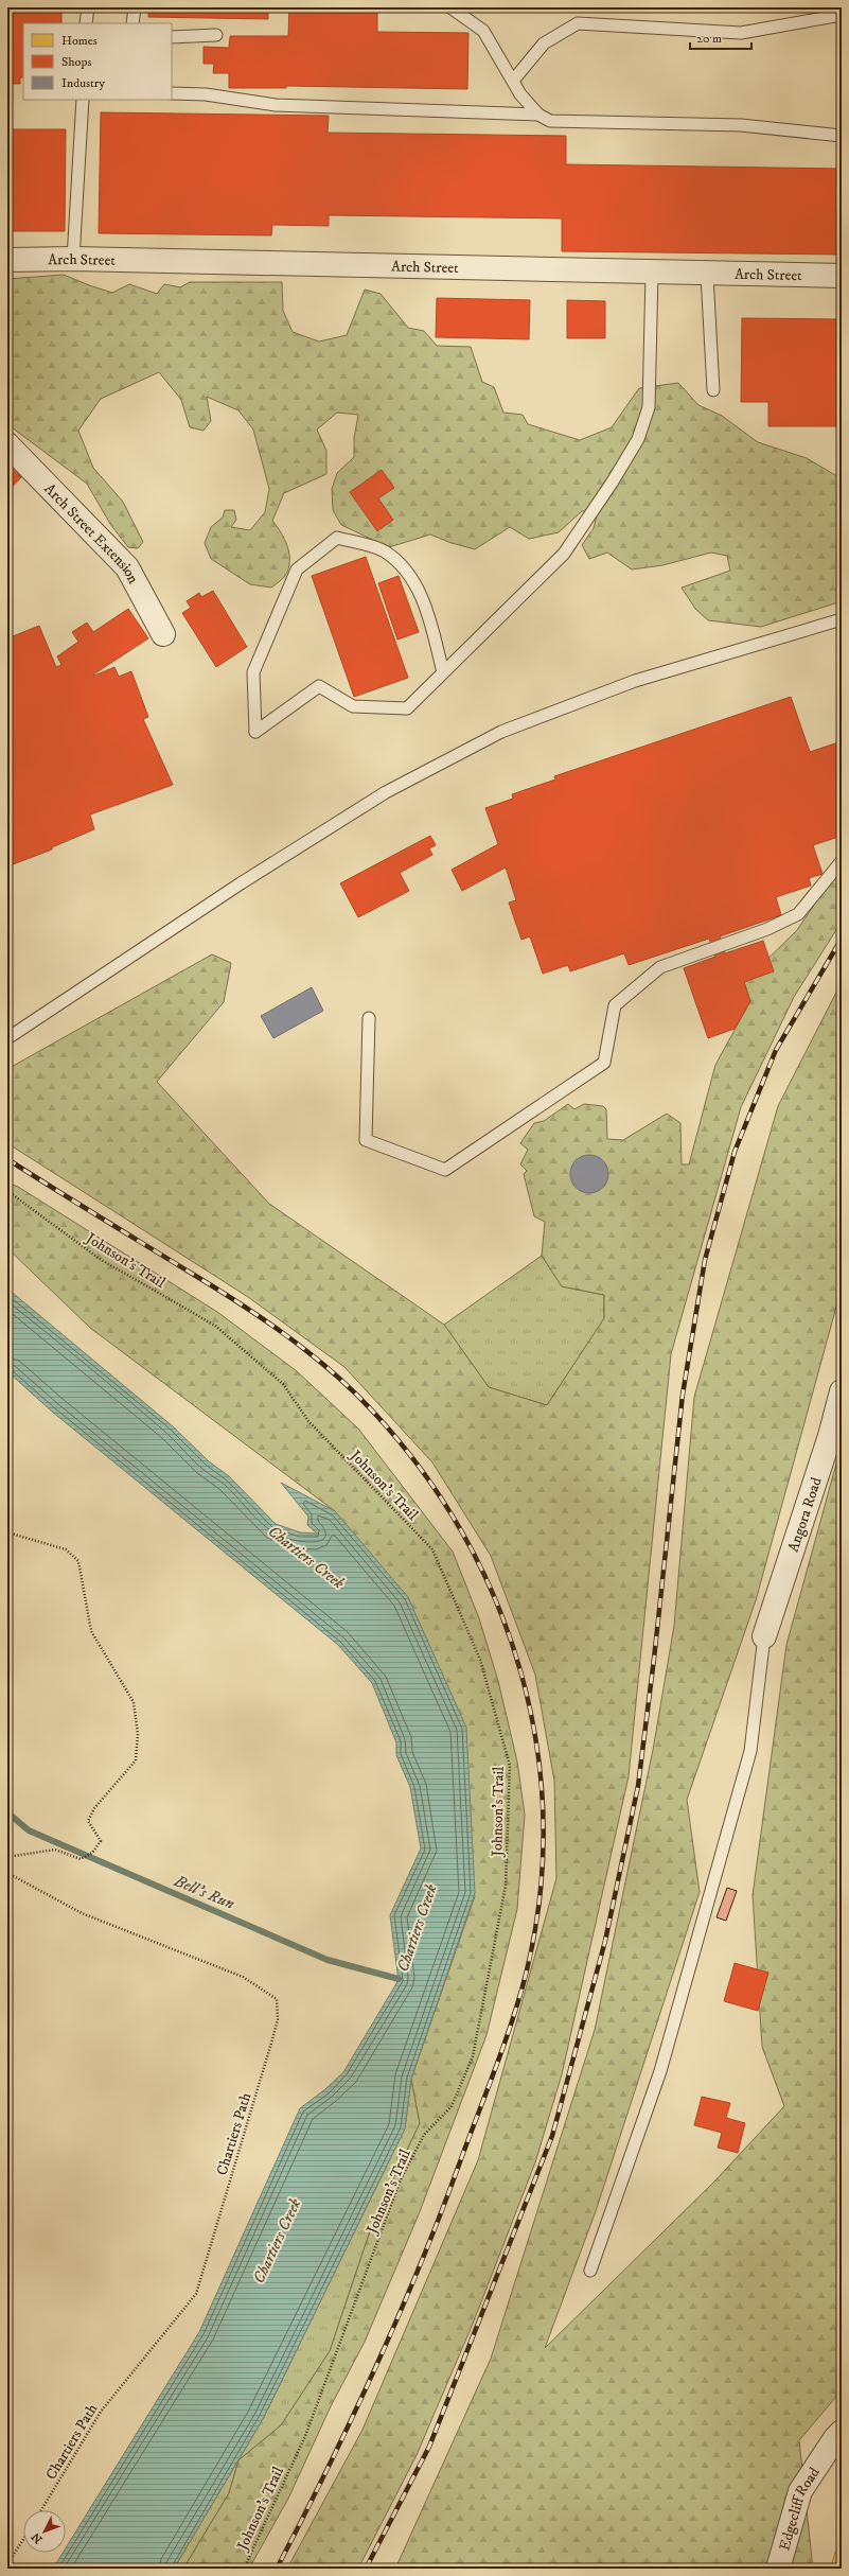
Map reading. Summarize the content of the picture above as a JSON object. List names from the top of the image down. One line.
{"streets":{"street":["Arch Street","Arch Street Extension","Angora Road","Edgecliff Road"],"path":["Johnson's Trail","Chartiers Path"]},"water":["Chartiers Creek","Bell's Run"],"legend":["Homes","Shops","Industry"],"scale_bar":"20 m","north":"bottom left"}
